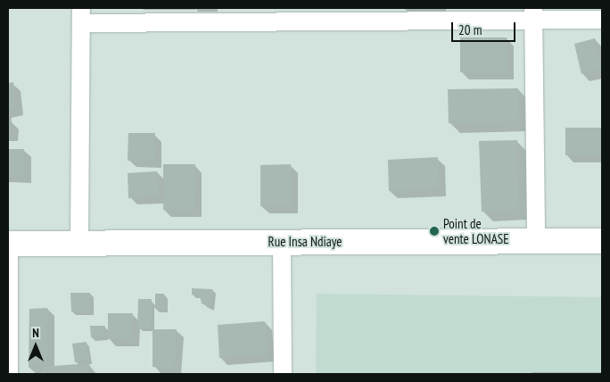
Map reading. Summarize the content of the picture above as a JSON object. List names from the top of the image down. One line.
{"streets":{"main road":["Rue Insa Ndiaye"]},"places":["Point de vente LONASE"],"scale_bar":"20 m","north":"top"}
